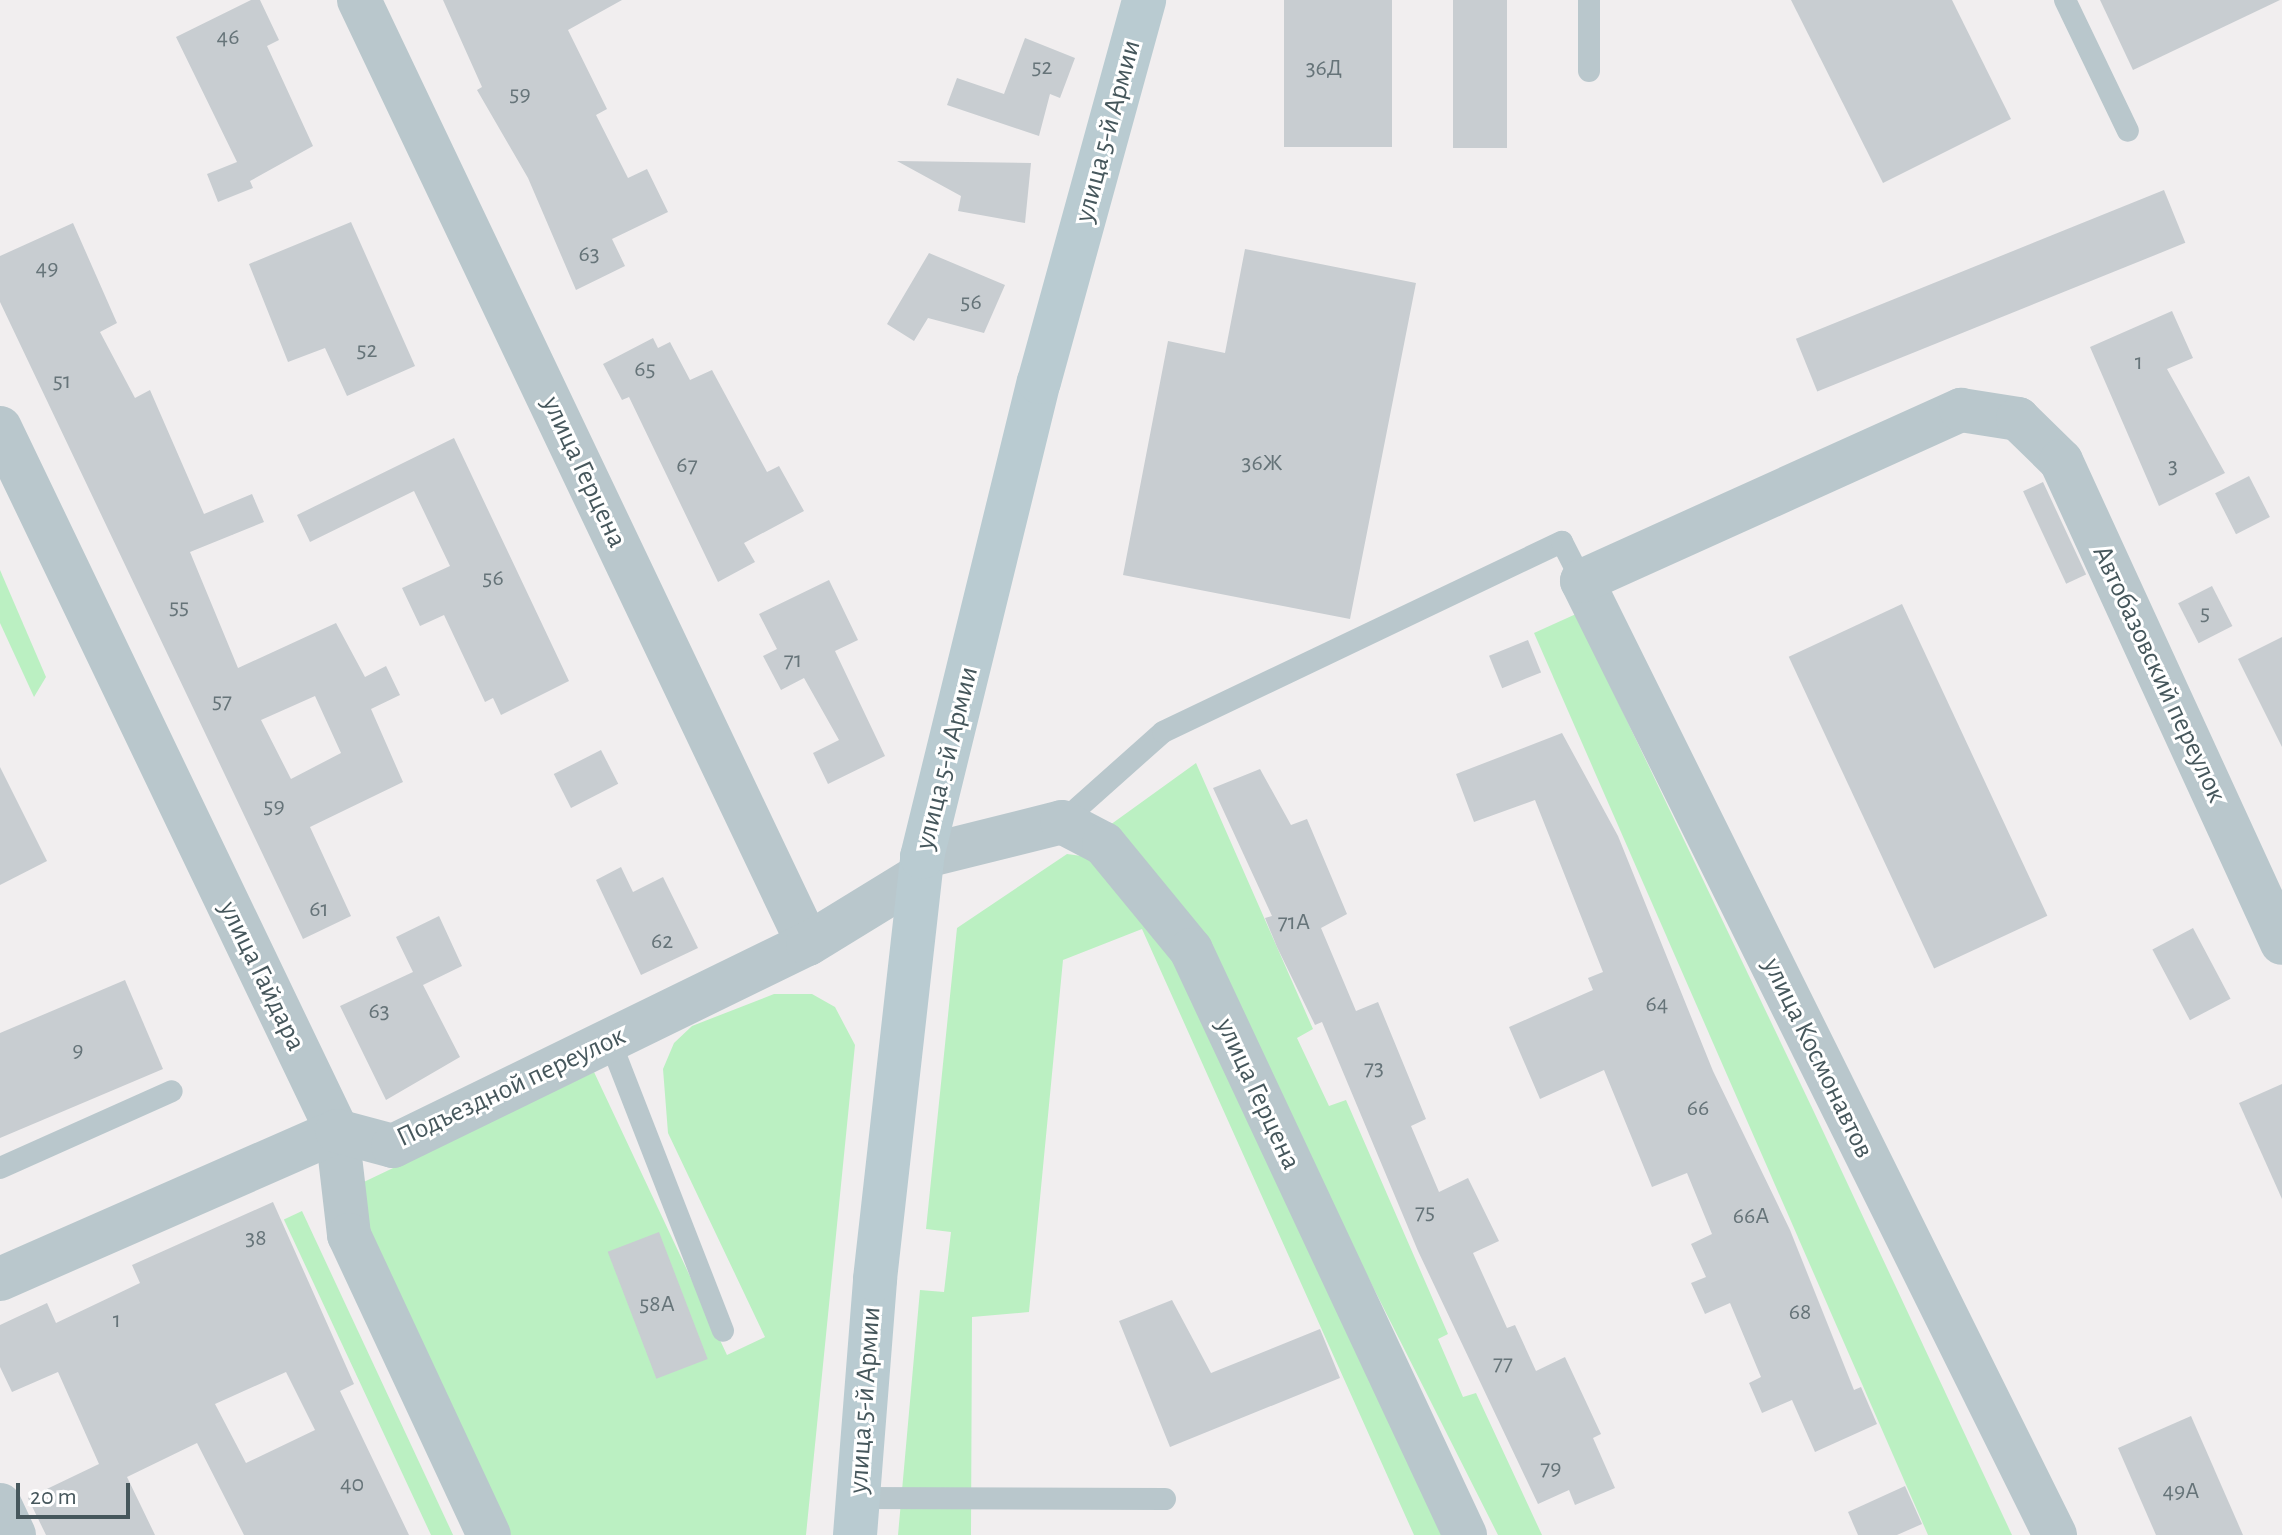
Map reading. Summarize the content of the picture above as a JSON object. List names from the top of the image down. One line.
{"streets":{"street":["улица 5-й Армии","улица Герцена","Автобазовский переулок","улица Гайдара","улица Космонавтов","Подъездной переулок"]},"crossings":[["улица 5-й Армии","Подъездной переулок"],["улица Герцена","Подъездной переулок"],["Автобазовский переулок","улица Космонавтов"],["улица Гайдара","Подъездной переулок"]],"house_numbers":["46","52","36Д","59","63","49","56","52","1","65","51","36Ж","67","3","56","55","5","71","57","59","61","71А","62","64","63","9","73","66","75","66А","38","58А","68","1","77","79","40","49А"],"scale_bar":"20 m"}
